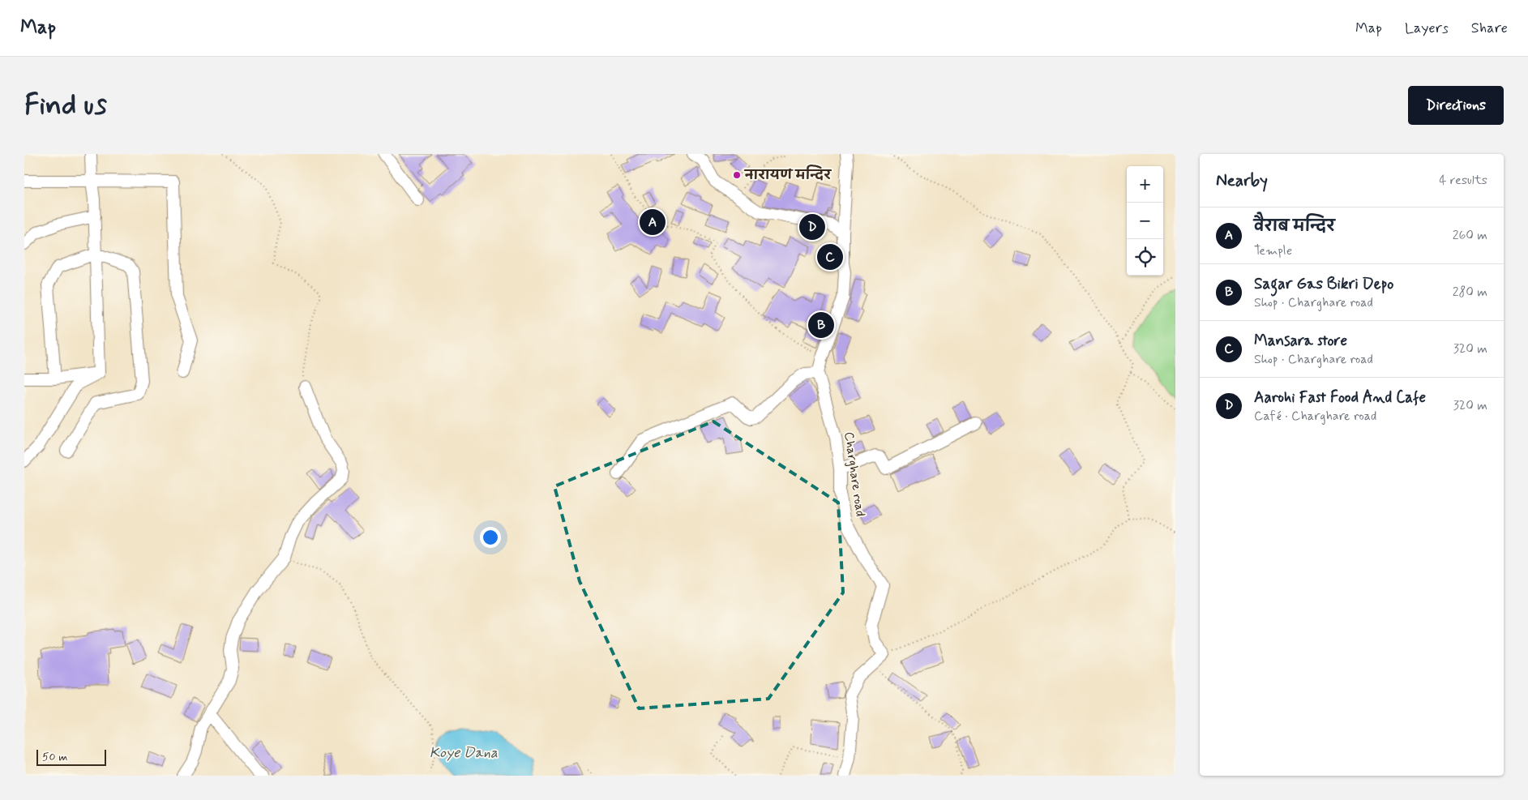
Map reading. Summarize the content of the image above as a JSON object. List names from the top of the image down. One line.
{"streets":{"street":["Charghare road"]},"water":["Koye Dana"],"places":["नारायण मन्दिर"],"scale_bar":"50 m","page":{"header":"Map","nav":["Map","Layers","Share"],"buttons":"Directions","title":"Find us","heading":["Nearby","4 results"],"map_buttons":["+","−"],"list":[{"mark":"A","name":"वैराब मन्दिर","note":"Temple","value":"260 m"},{"mark":"B","name":"Sagar Gas Bikri Depo","note":"Shop · Charghare road","value":"280 m"},{"mark":"C","name":"Mansara store","note":"Shop · Charghare road","value":"320 m"},{"mark":"D","name":"Aarohi Fast Food And Cafe","note":"Café · Charghare road","value":"320 m"}],"pins":["A","D","C","B"],"scale":"50 m"}}
